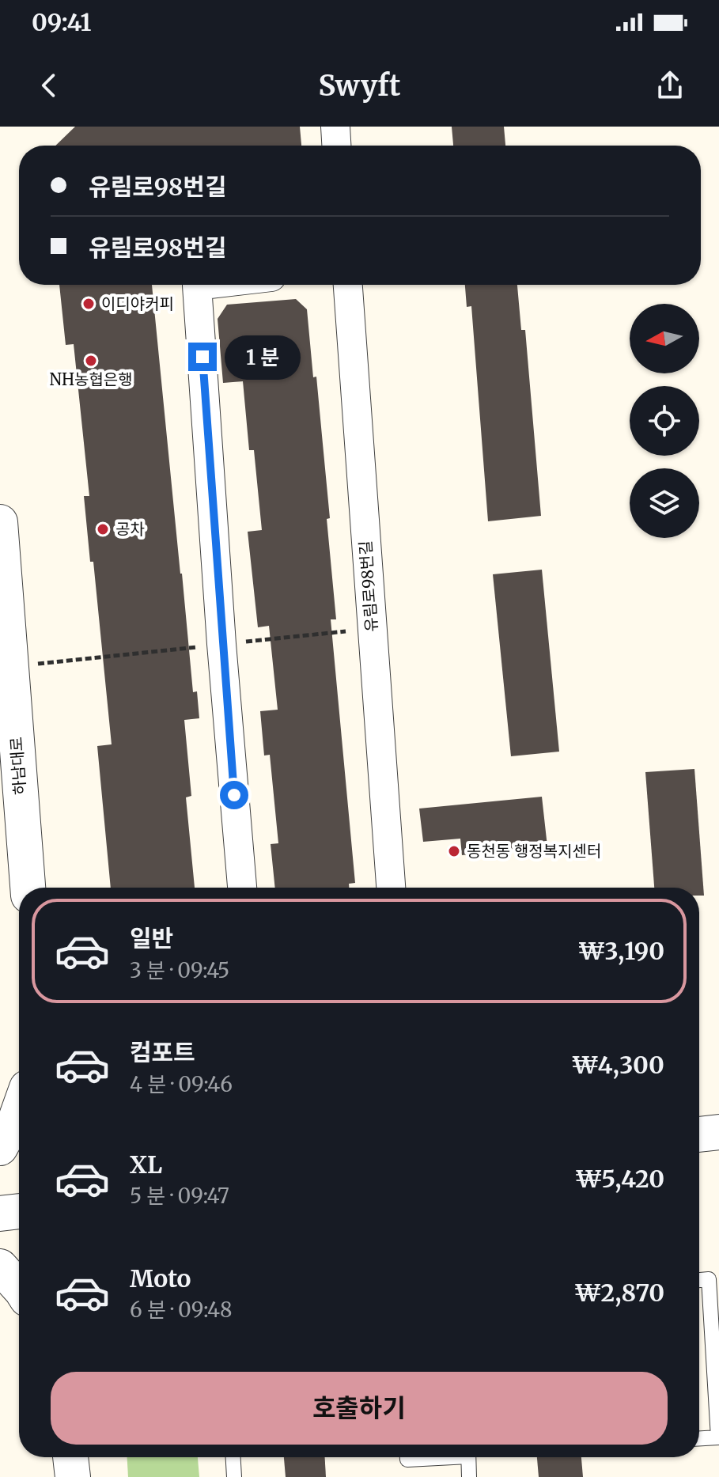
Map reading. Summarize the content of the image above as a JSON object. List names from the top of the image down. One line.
{"streets":{"street":["유림로98번길","하남대로"]},"places":["이디야커피","NH농협은행","공차","동천동 행정복지센터"],"north":"left","page":{"status":"09:41","header":"Swyft","banner":["유림로98번길","유림로98번길"],"bubble":"1 분","list":[{"name":"일반","note":"3 분 · 09:45","value":"₩3,190"},{"name":"컴포트","note":"4 분 · 09:46","value":"₩4,300"},{"name":"XL","note":"5 분 · 09:47","value":"₩5,420"},{"name":"Moto","note":"6 분 · 09:48","value":"₩2,870"}],"buttons":"호출하기"}}
